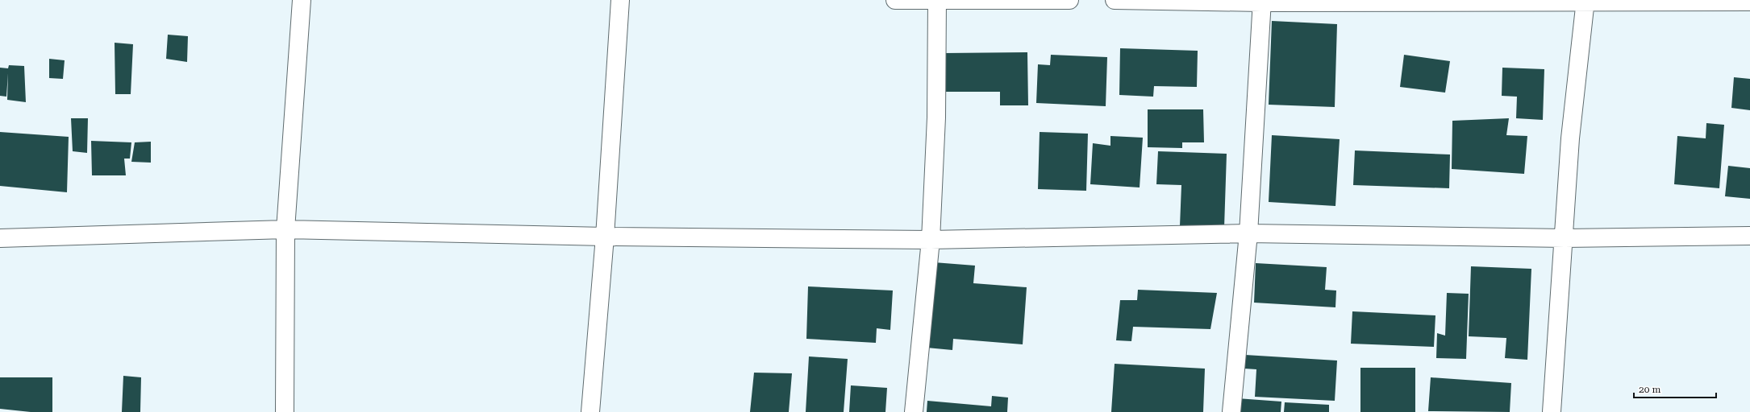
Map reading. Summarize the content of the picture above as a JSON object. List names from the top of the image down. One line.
{"scale_bar":"20 m"}
